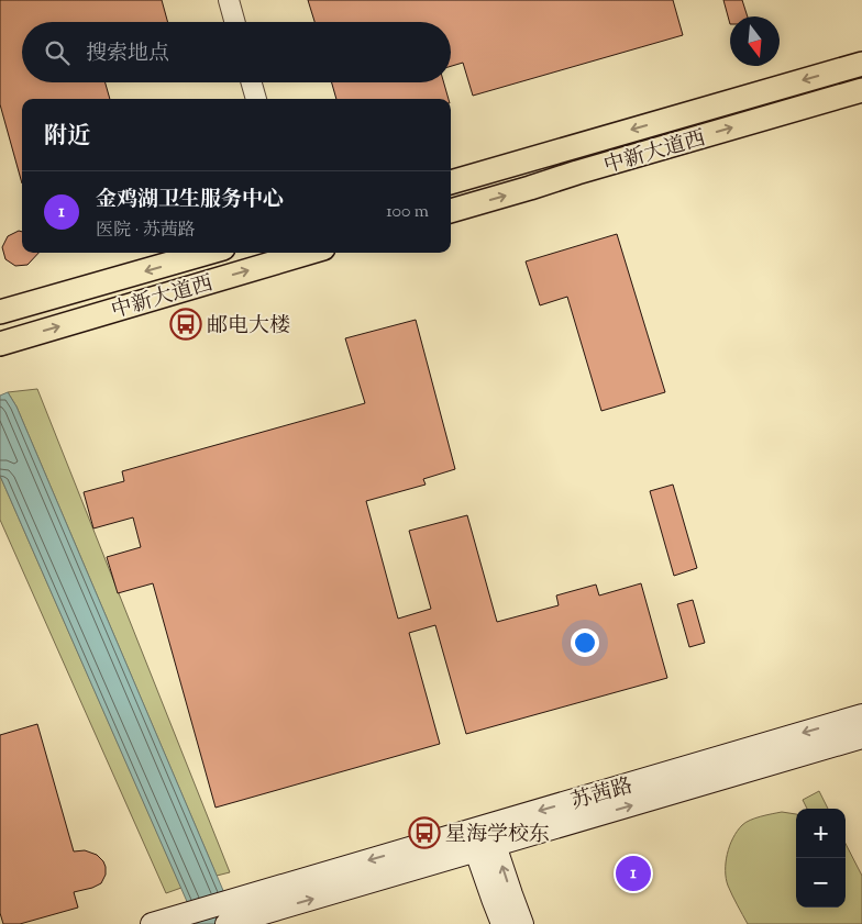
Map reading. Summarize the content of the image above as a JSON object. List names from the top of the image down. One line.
{"streets":{"main road":["中新大道西","苏茜路"]},"places":{"bus stop":["邮电大楼","星海学校东"]},"north":"bottom","page":{"search":"搜索地点","heading":"附近","list":[{"mark":"1","name":"金鸡湖卫生服务中心","note":"医院 · 苏茜路","value":"100 m"}],"map_buttons":["+","−"],"pins":"1"}}
